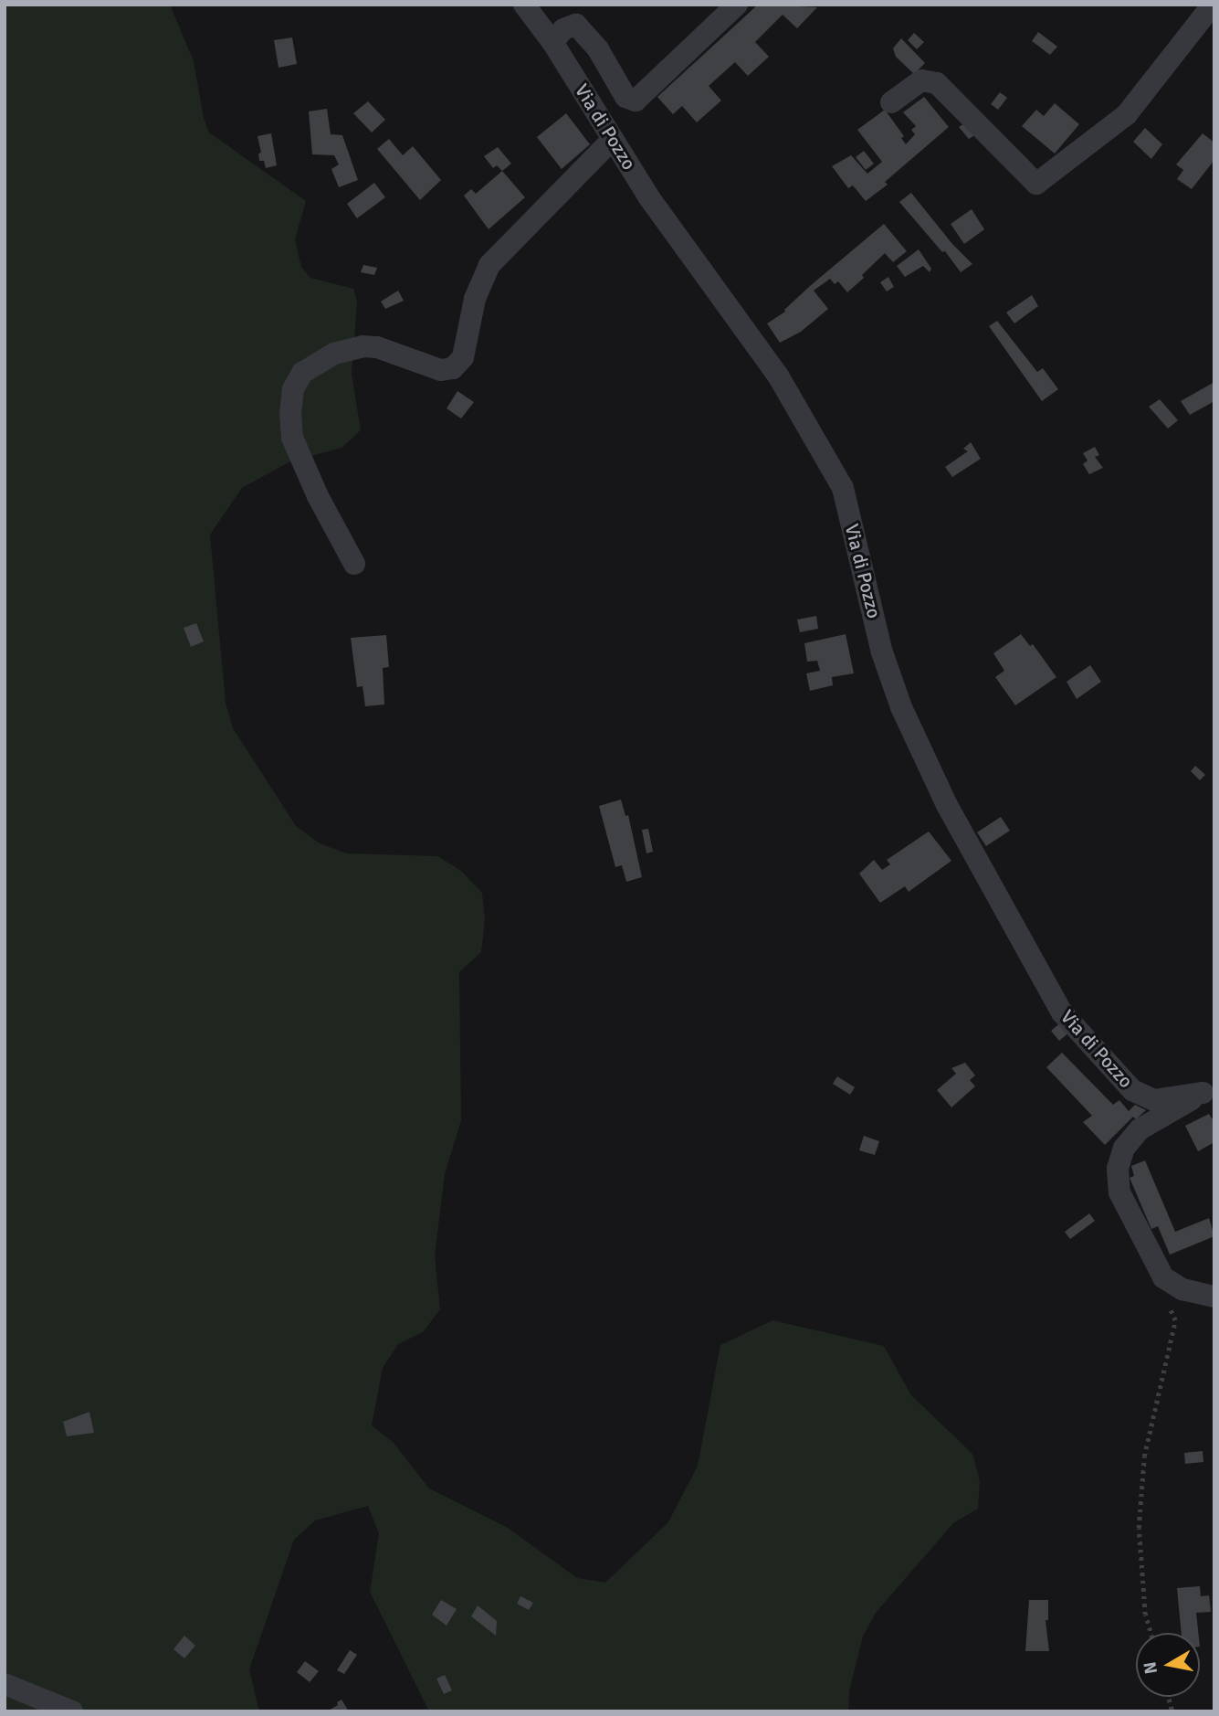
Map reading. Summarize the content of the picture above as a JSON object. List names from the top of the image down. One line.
{"streets":{"street":["Via di Pozzo"]},"north":"left"}
